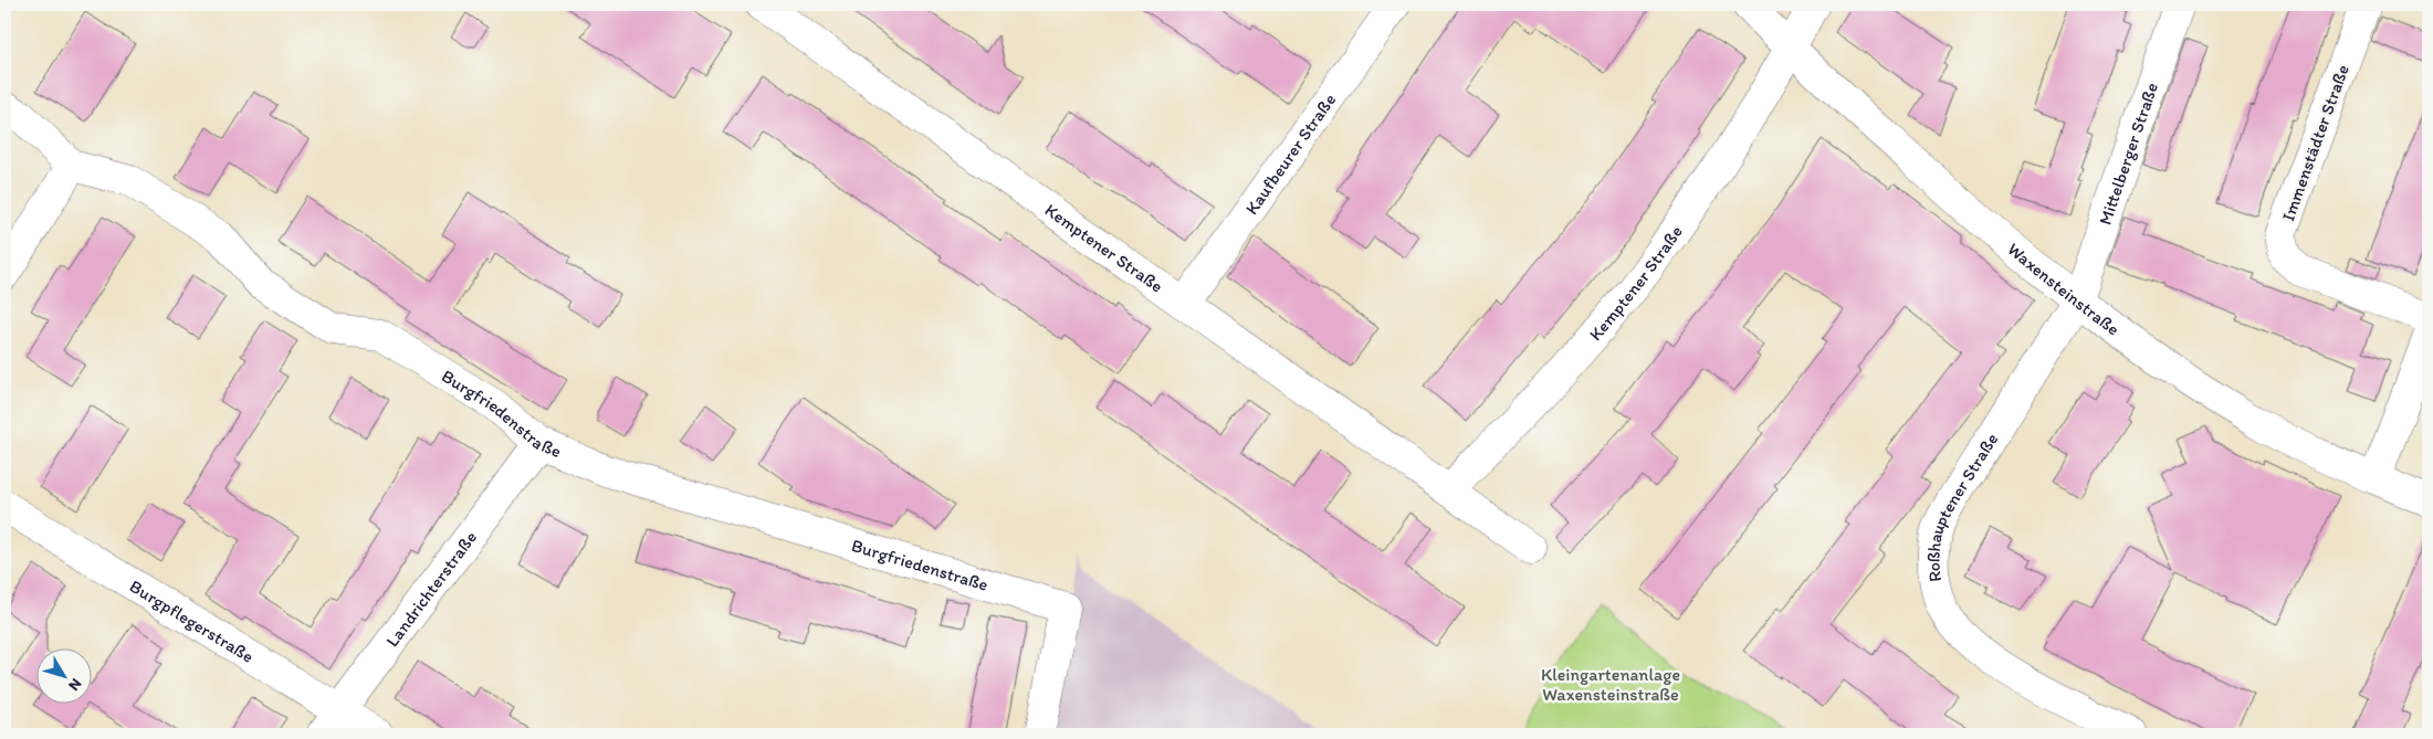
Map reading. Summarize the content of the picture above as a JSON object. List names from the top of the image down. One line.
{"streets":{"street":["Immenstädter Straße","Kaufbeurer Straße","Mittelberger Straße","Kemptener Straße","Waxensteinstraße","Burgfriedenstraße","Roßhauptener Straße","Landrichterstraße","Burgpflegerstraße"]},"crossings":[["Kaufbeurer Straße","Kemptener Straße"],["Mittelberger Straße","Waxensteinstraße"],["Mittelberger Straße","Roßhauptener Straße"],["Kemptener Straße","Waxensteinstraße"],["Waxensteinstraße","Roßhauptener Straße"],["Burgfriedenstraße","Landrichterstraße"],["Landrichterstraße","Burgpflegerstraße"]],"parks":["Kleingartenanlage Waxensteinstraße"],"north":"bottom right"}
